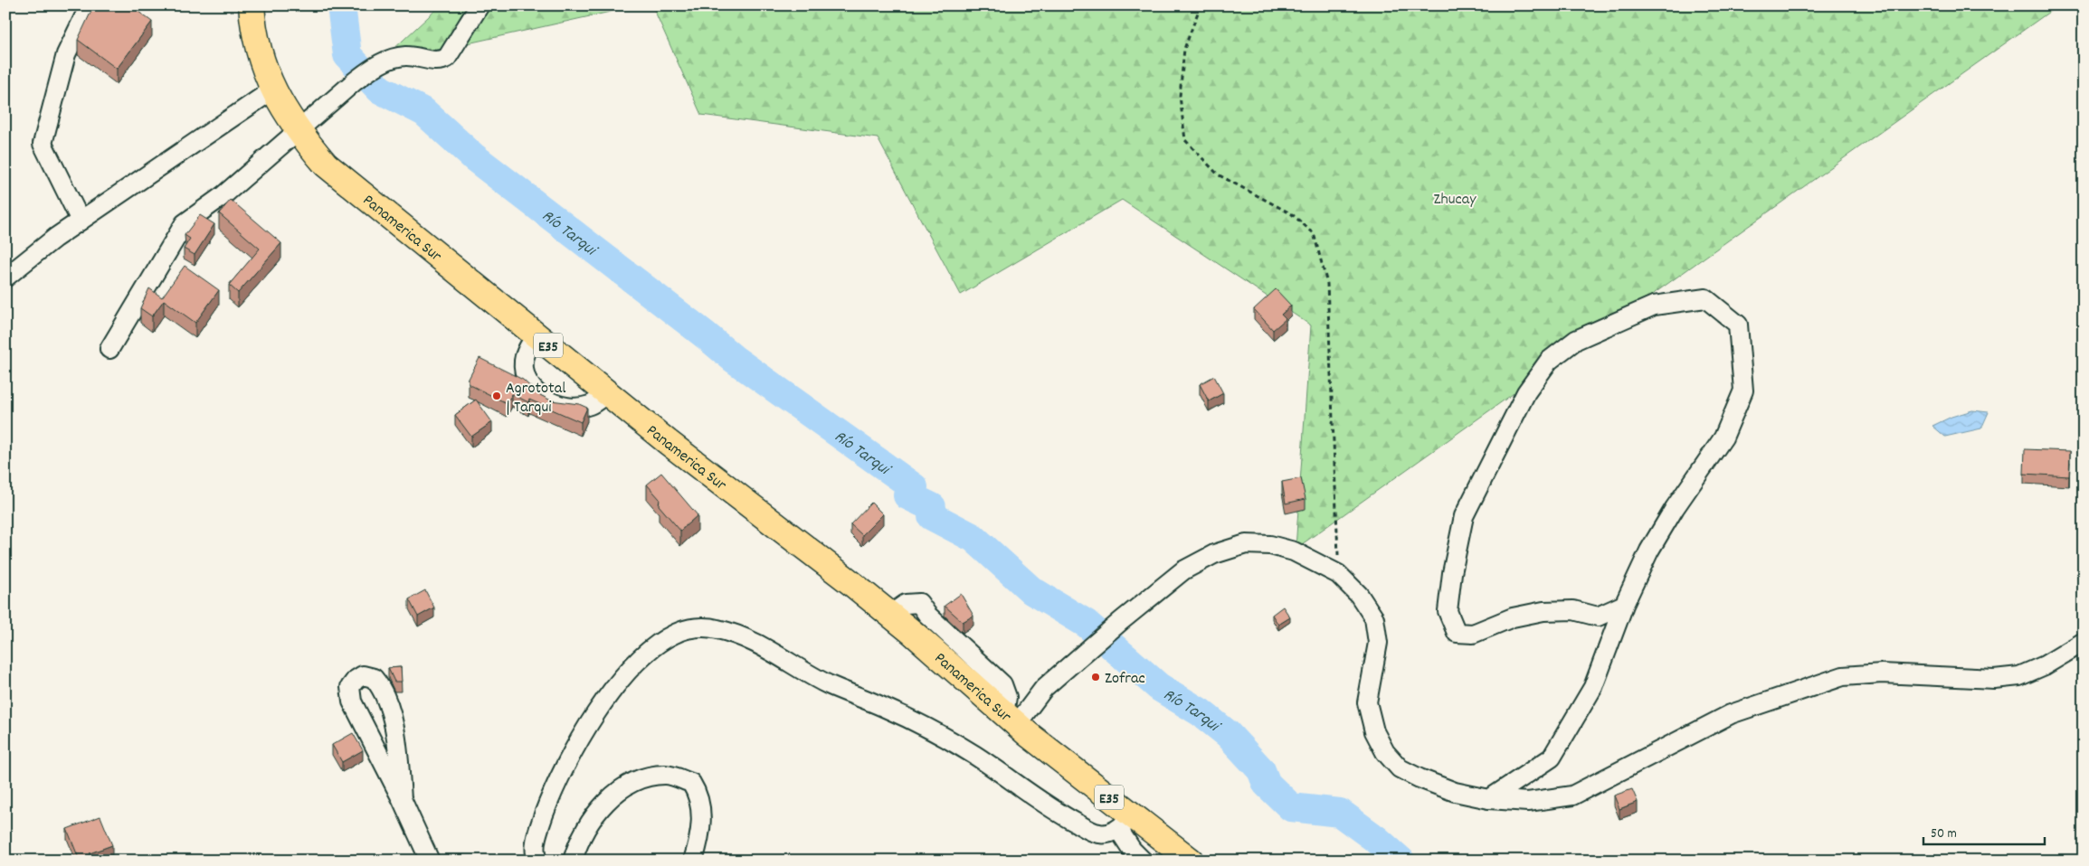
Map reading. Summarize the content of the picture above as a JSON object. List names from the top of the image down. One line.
{"streets":{"highway":["Panamerica Sur","E35"]},"water":["Río Tarqui"],"parks":["Zhucay"],"places":["Agrototal | Tarqui","Zofrac"],"scale_bar":"50 m"}
